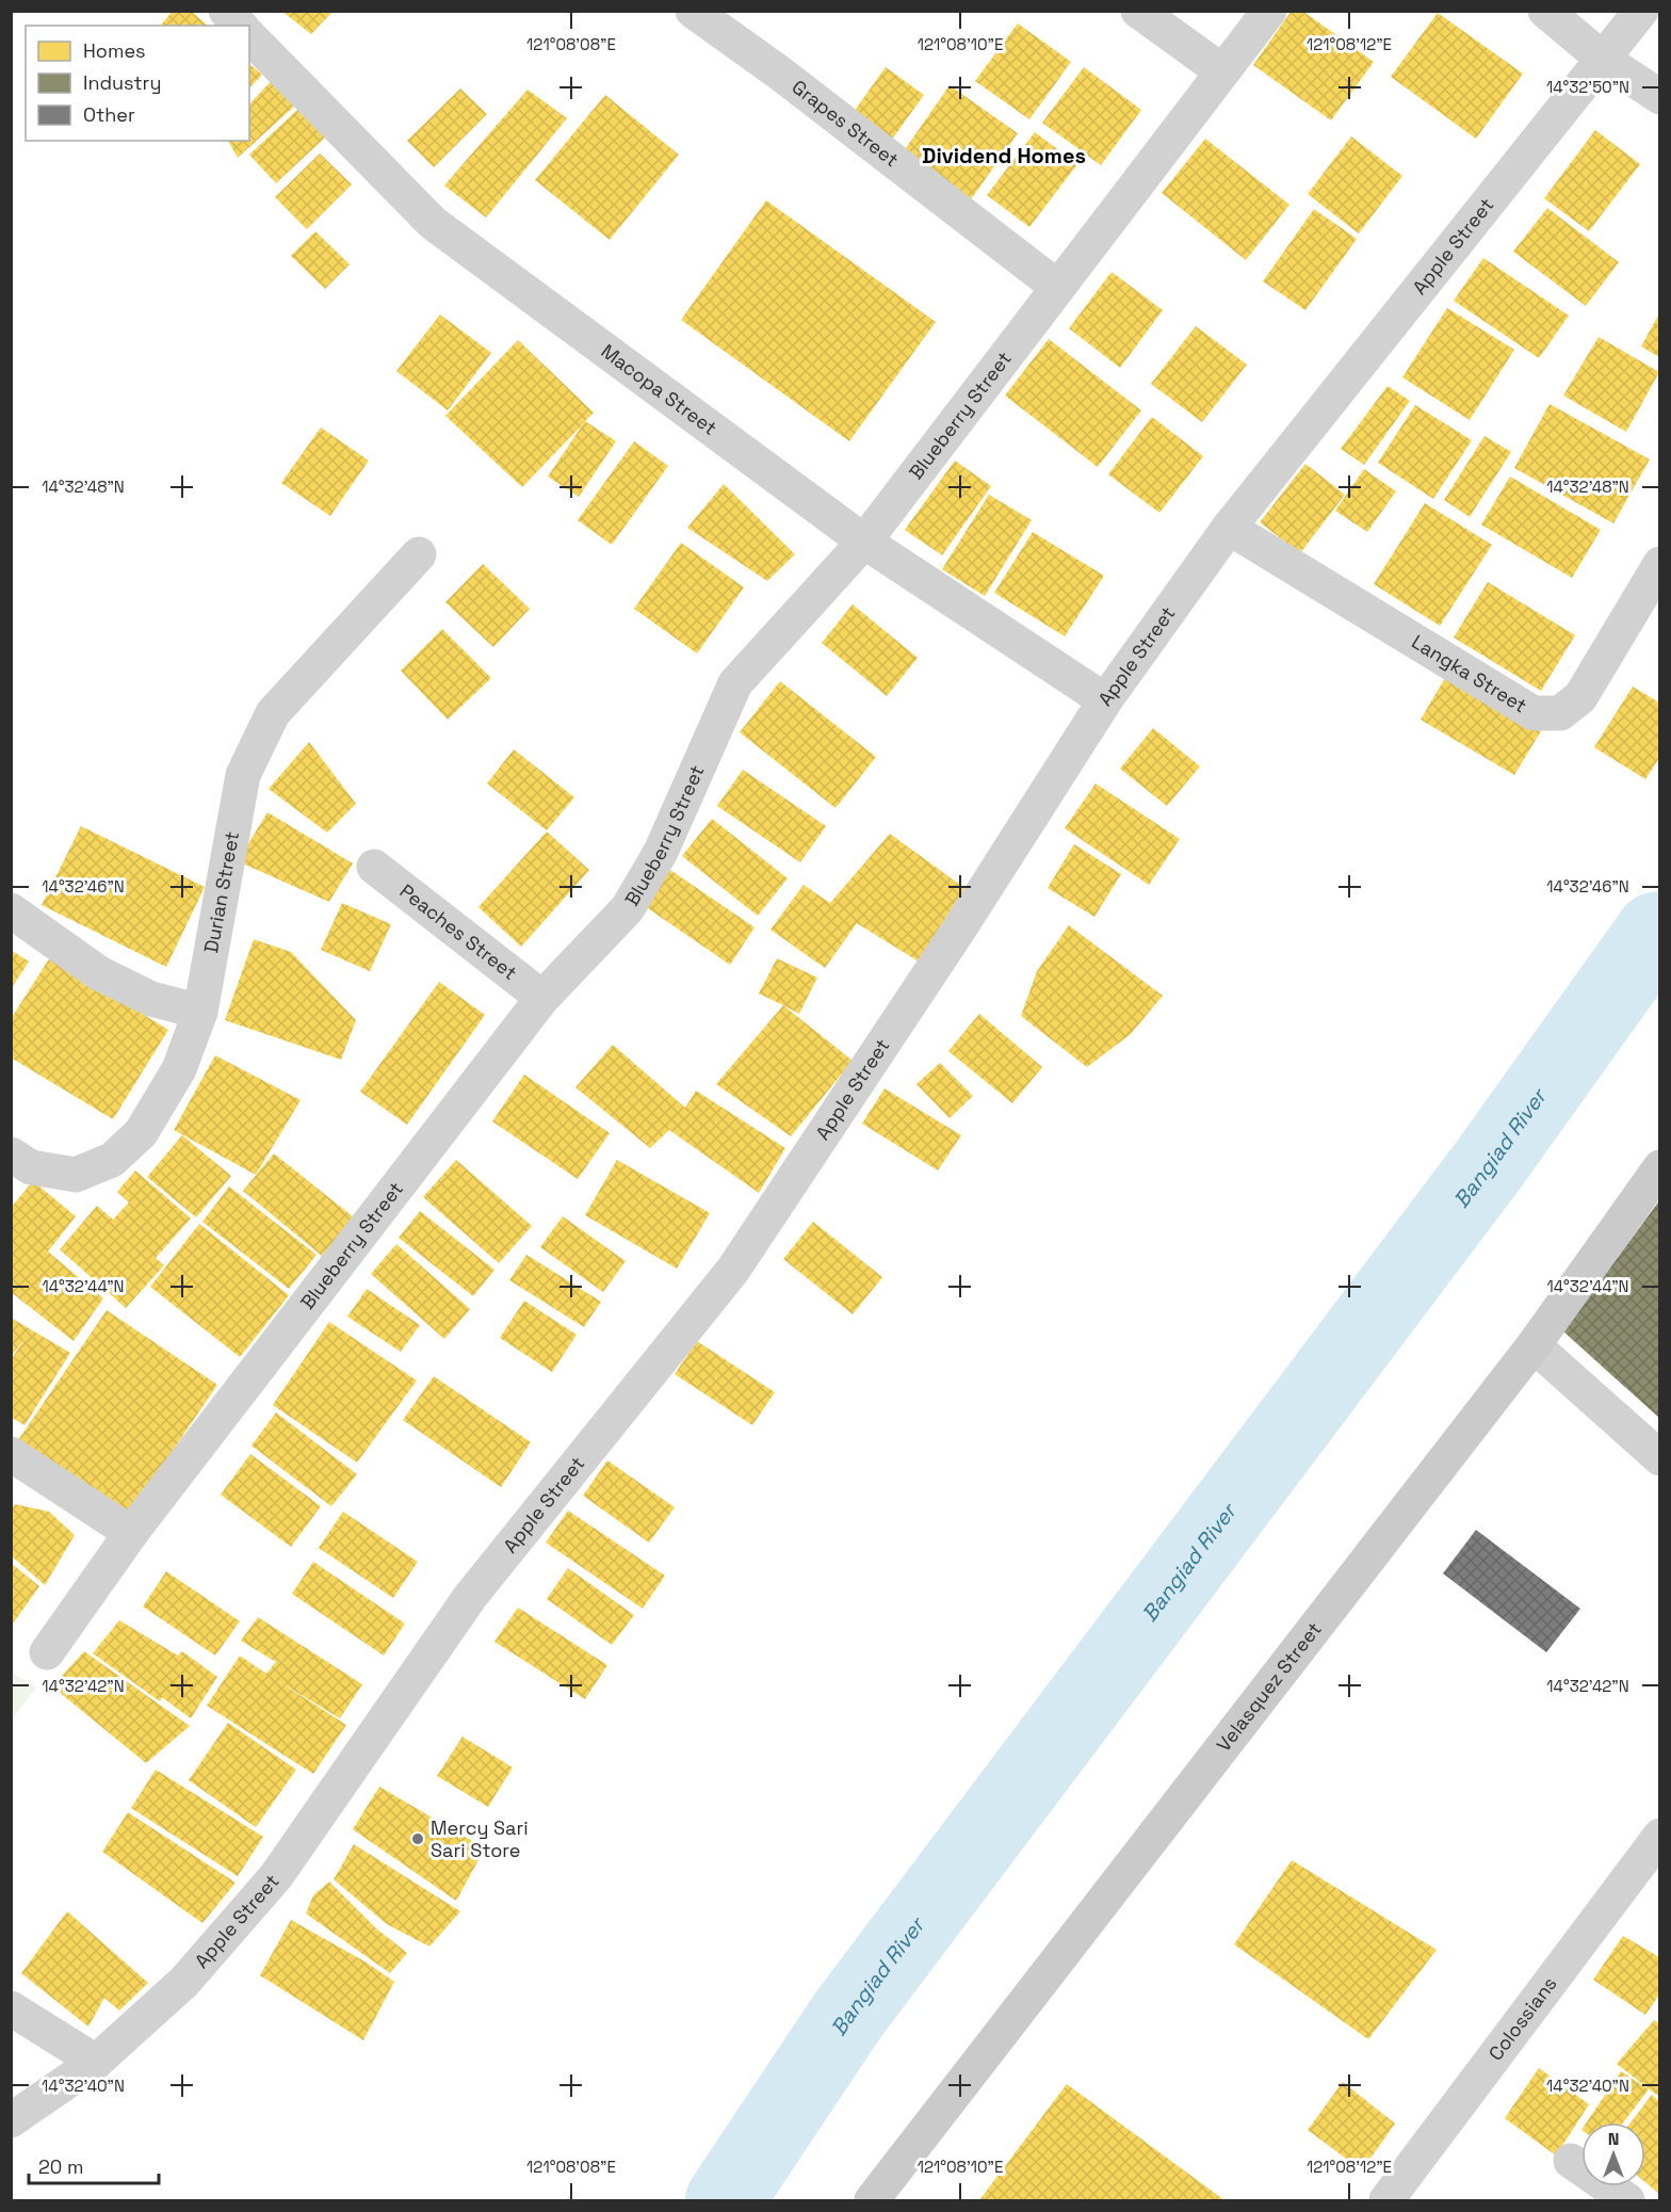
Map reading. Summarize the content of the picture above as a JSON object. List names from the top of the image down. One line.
{"streets":{"main road":["Velasquez Street"],"street":["Grapes Street","Apple Street","Macopa Street","Blueberry Street","Langka Street","Durian Street","Peaches Street","Colossians"]},"crossings":[["Grapes Street","Blueberry Street"],["Apple Street","Macopa Street"],["Apple Street","Langka Street"],["Macopa Street","Blueberry Street"],["Blueberry Street","Peaches Street"]],"districts":["Dividend Homes"],"water":["Bangiad River"],"places":["Mercy Sari Sari Store"],"legend":["Homes","Industry","Other"],"scale_bar":"20 m","north":"top","coordinates":["121°08'08\"E","121°08'10\"E","121°08'12\"E","14°32'50\"N","14°32'48\"N","14°32'46\"N","14°32'44\"N","14°32'42\"N","14°32'40\"N"]}
